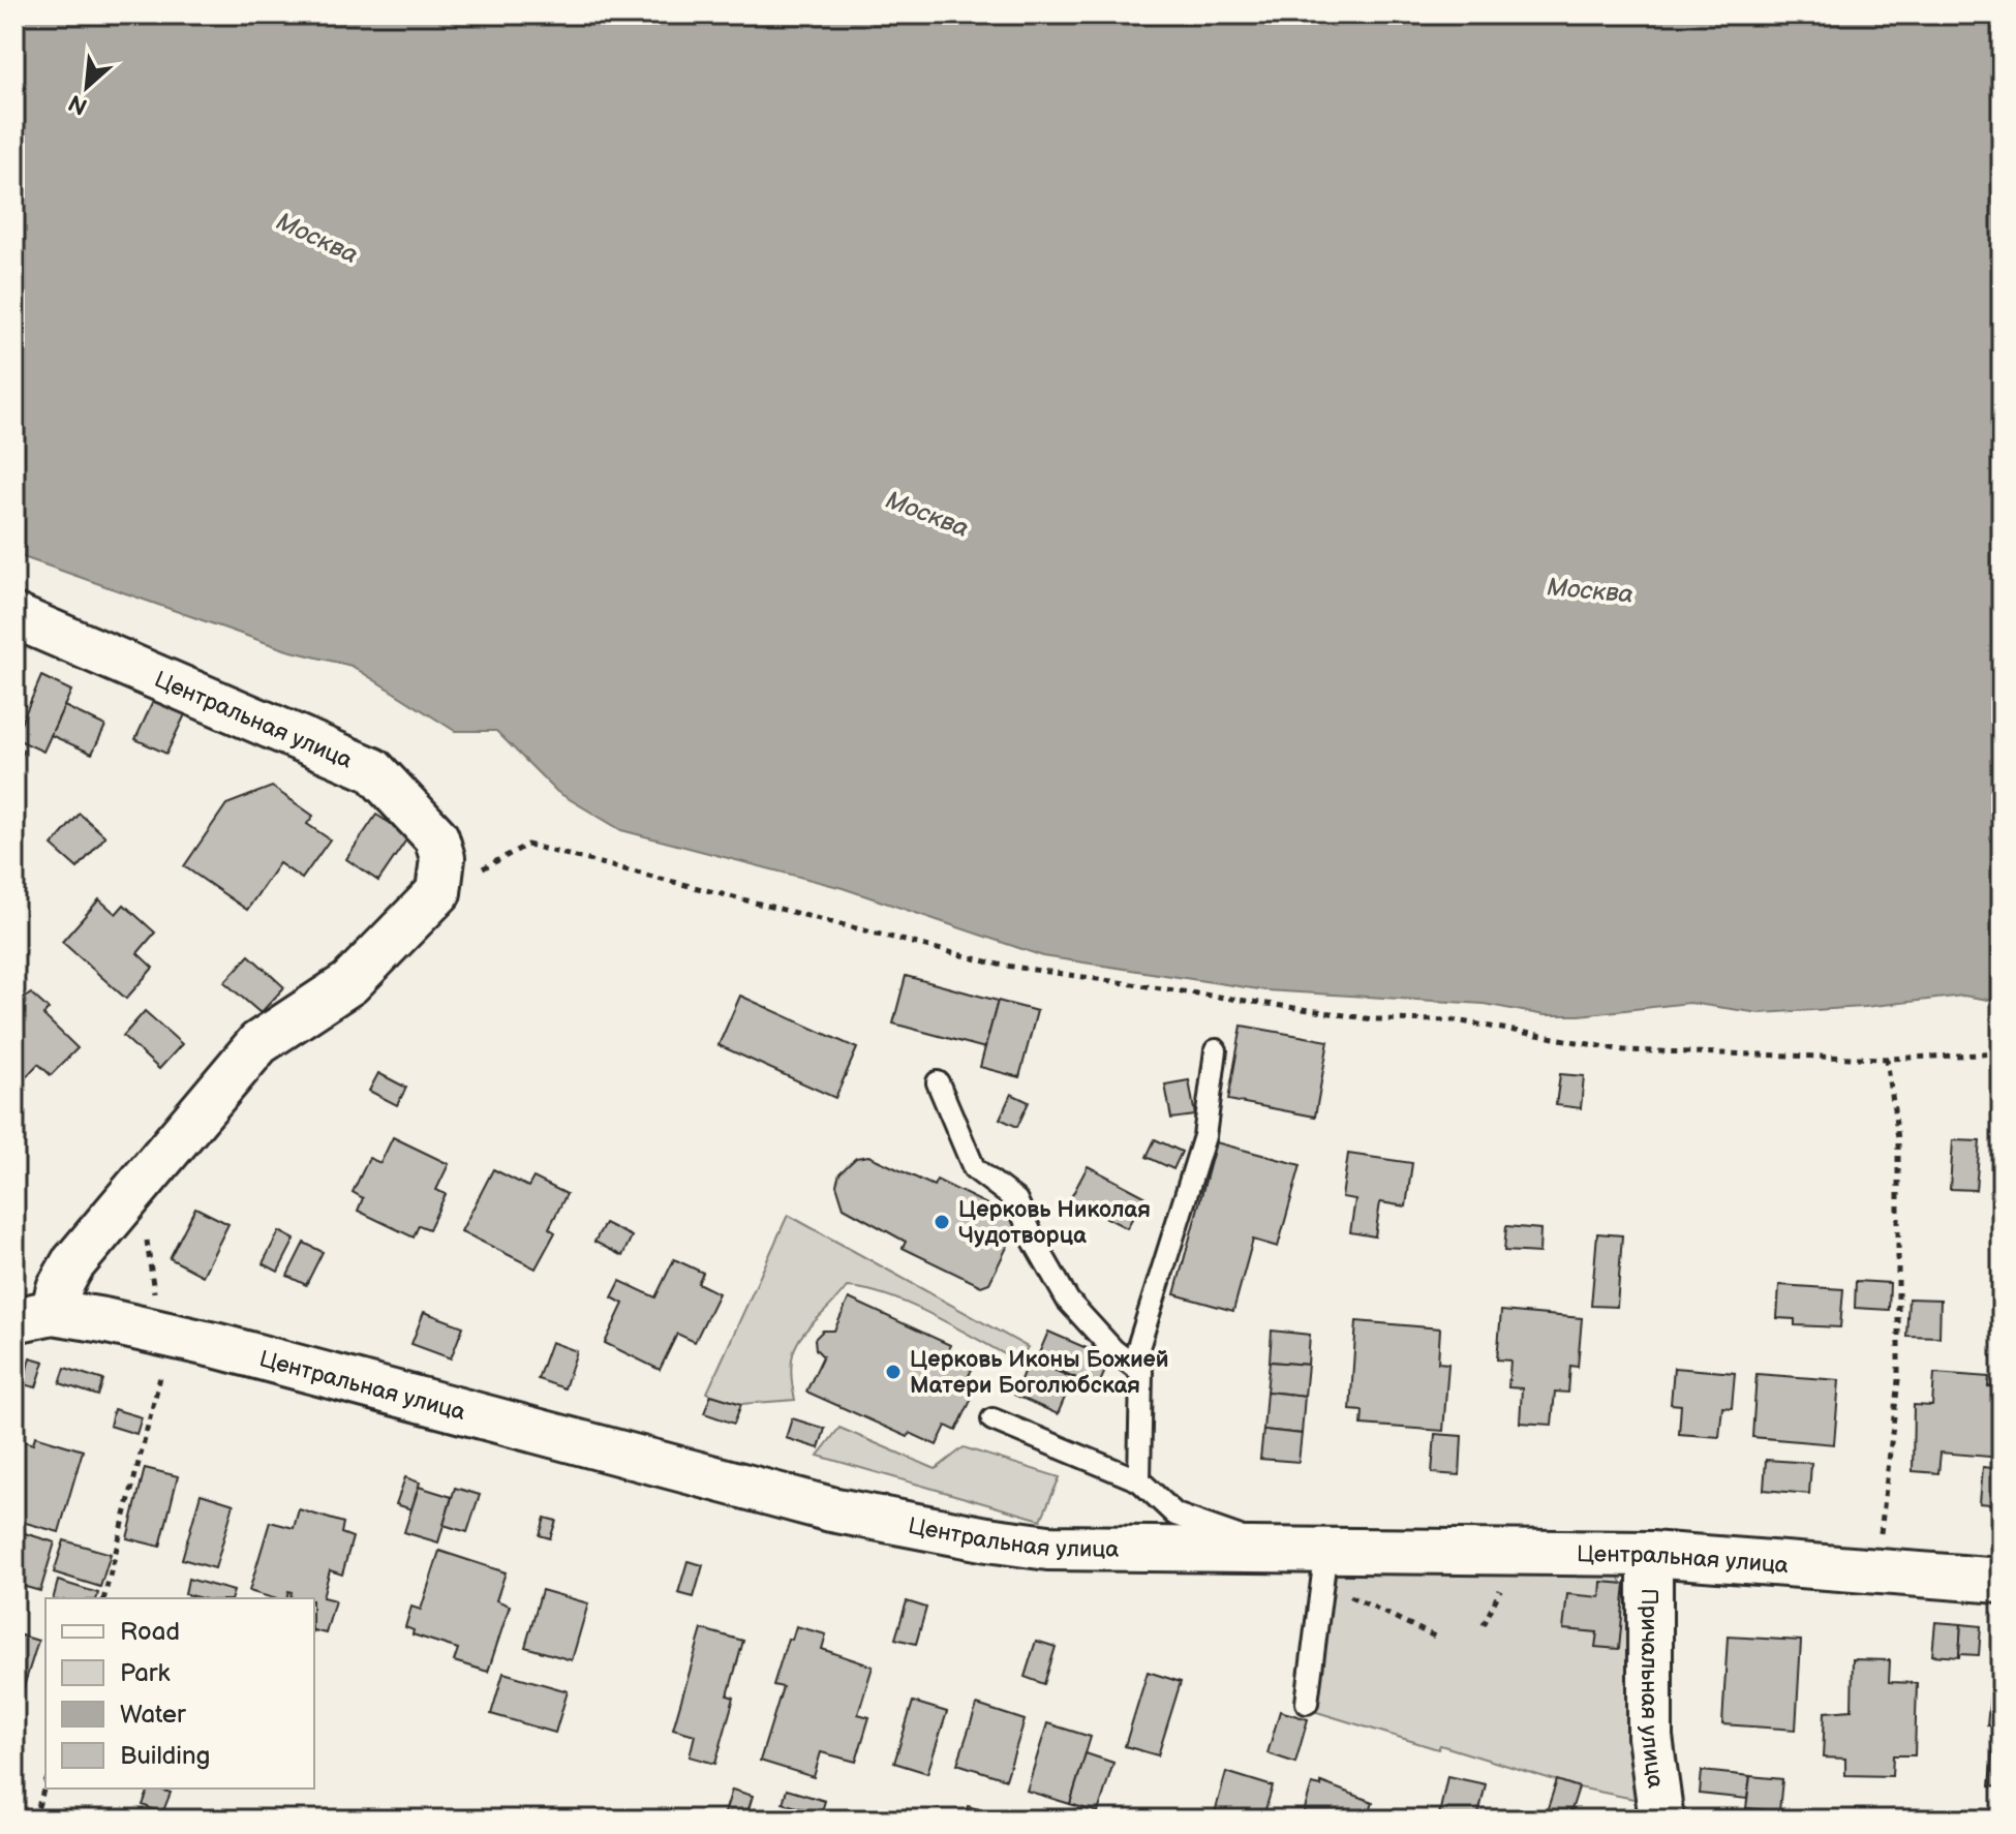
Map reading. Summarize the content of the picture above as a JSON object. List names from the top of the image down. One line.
{"streets":{"street":["Центральная улица","Причальная улица"]},"crossings":[["Центральная улица","Причальная улица"]],"water":["Москва"],"places":["Церковь Николая Чудотворца","Церковь Иконы Божией Матери Боголюбская"],"legend":["Road","Park","Water","Building"],"north":"bottom left"}
